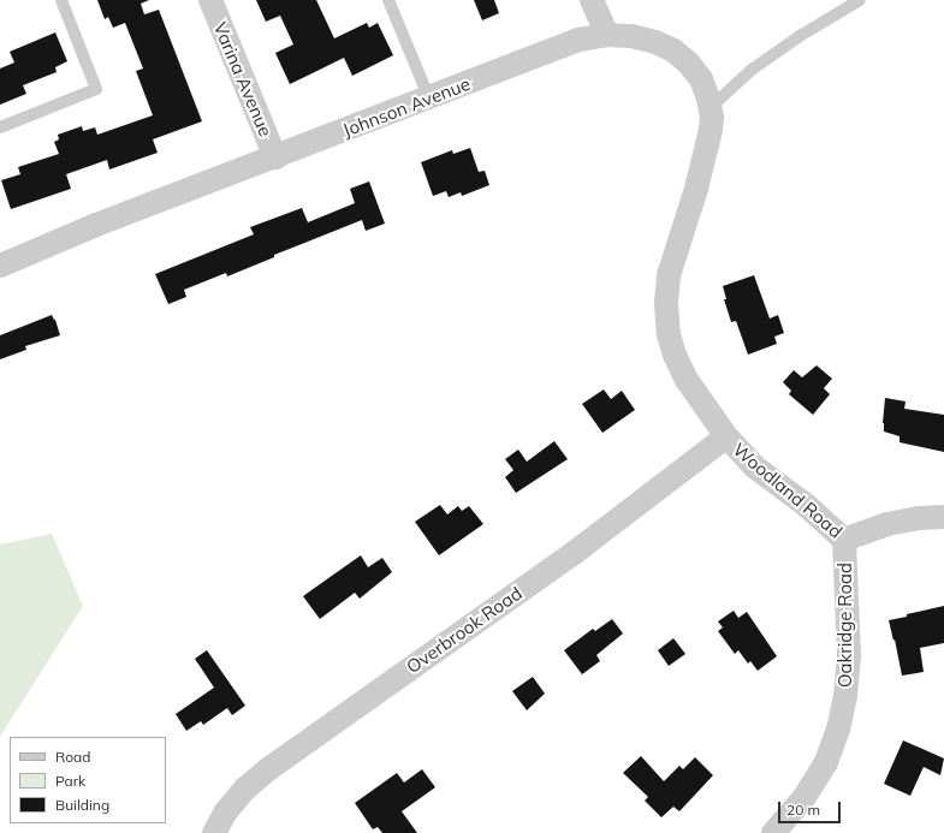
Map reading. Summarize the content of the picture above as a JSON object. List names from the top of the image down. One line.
{"streets":{"street":["Varina Avenue","Johnson Avenue","Woodland Road","Oakridge Road","Overbrook Road"]},"crossings":[["Varina Avenue","Johnson Avenue"],["Johnson Avenue","Woodland Road"],["Woodland Road","Oakridge Road"],["Woodland Road","Overbrook Road"]],"legend":["Road","Park","Building"],"scale_bar":"20 m"}
